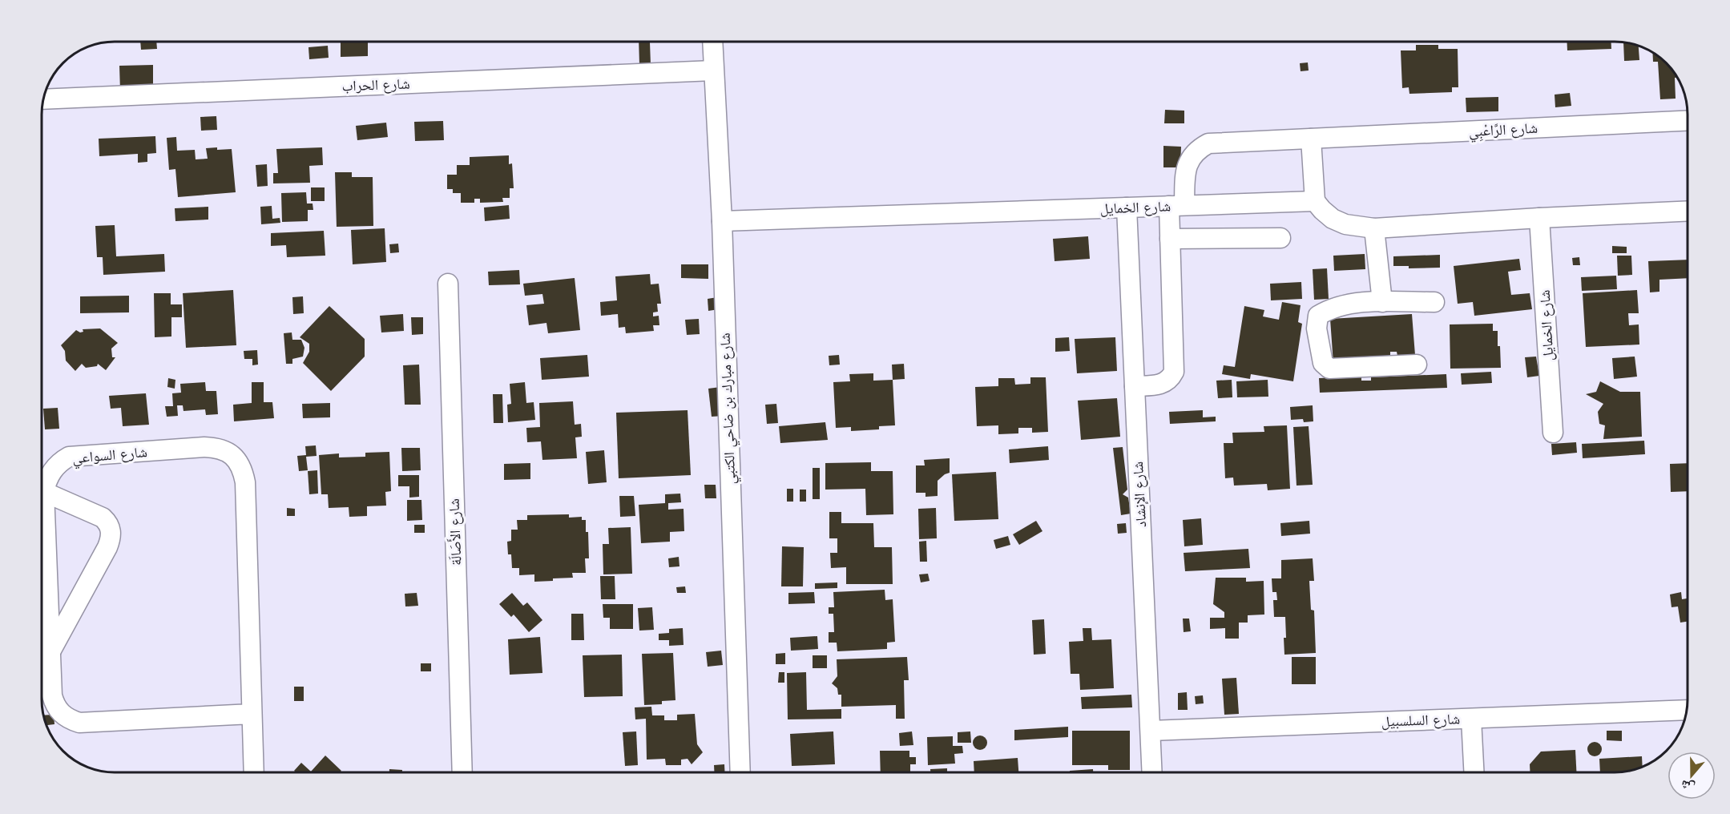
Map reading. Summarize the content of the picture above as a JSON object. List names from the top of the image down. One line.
{"streets":{"street":["شارع الحراب","شارع الرَّاعْبِي","شارع الخمايل","شارع مبارك بن ضاحي الكتبي","شارع السواعي","شارع الإنشاد","شارع الأَصَالَة","شارع السلسبيل"]},"crossings":[["شارع الحراب","شارع مبارك بن ضاحي الكتبي"],["شارع الرَّاعْبِي","شارع الخمايل"],["شارع الرَّاعْبِي","شارع الإنشاد"],["شارع الخمايل","شارع مبارك بن ضاحي الكتبي"],["شارع الخمايل","شارع الإنشاد"],["شارع الإنشاد","شارع السلسبيل"]],"north":"bottom"}
